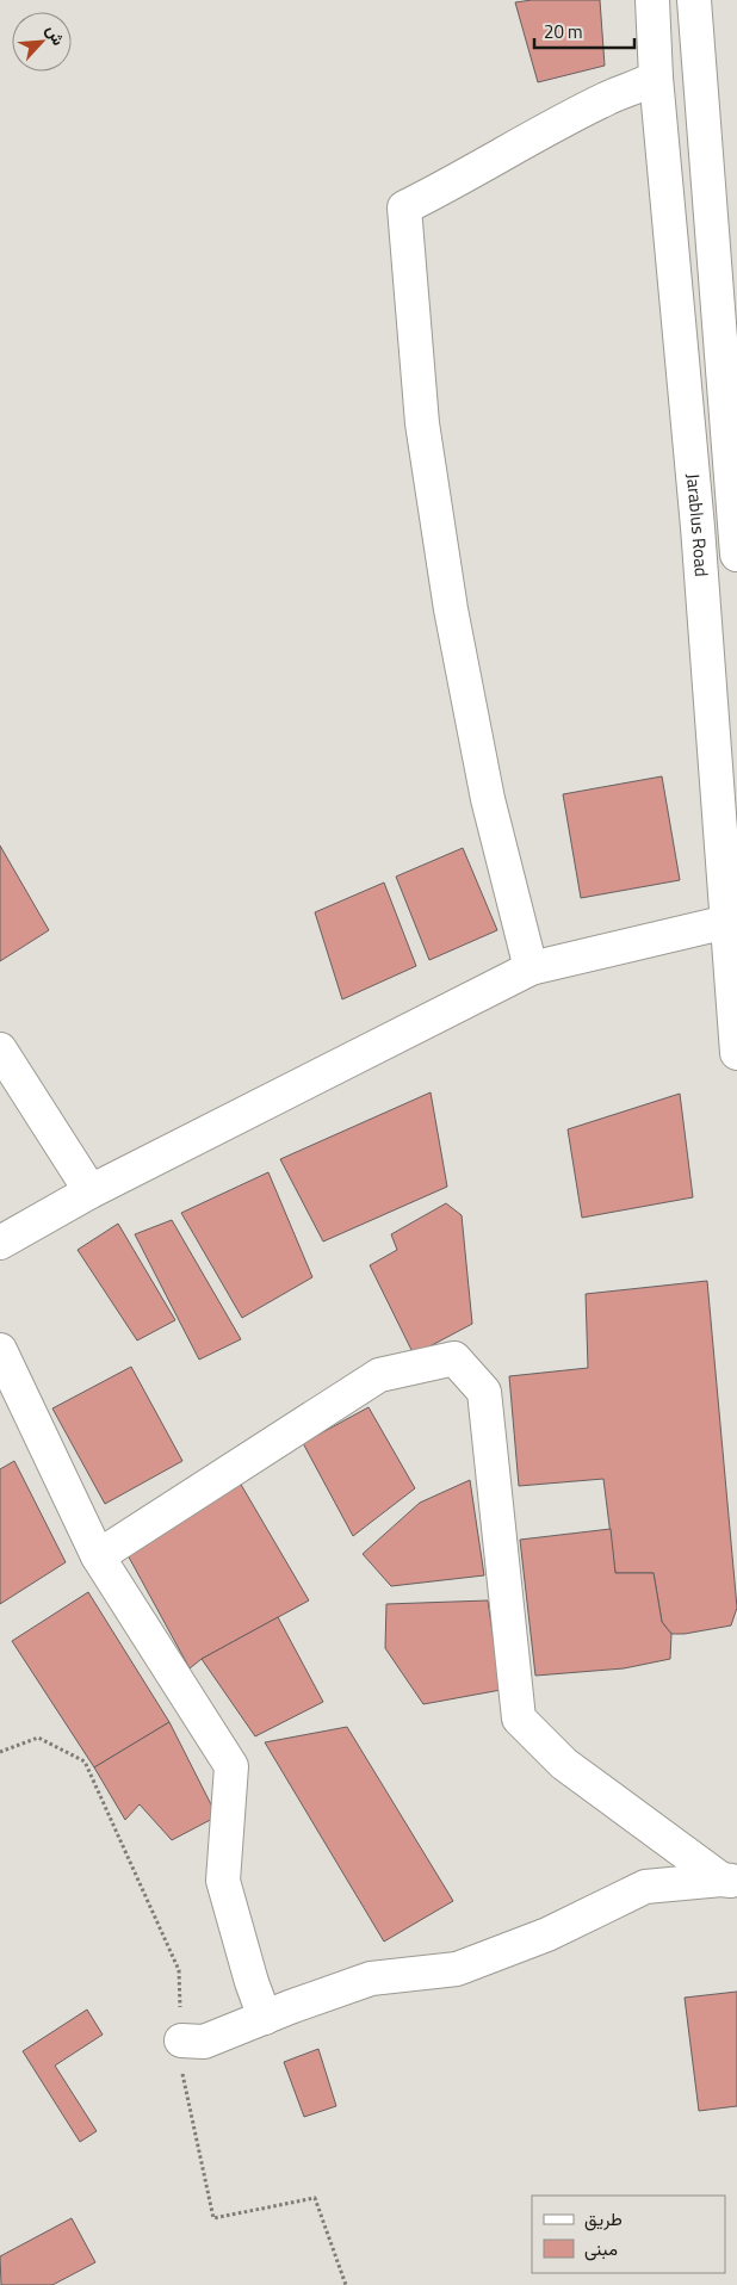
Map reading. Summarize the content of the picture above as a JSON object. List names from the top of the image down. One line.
{"streets":{"street":["Jarablus Road"]},"legend":["طريق","مبنى"],"scale_bar":"20 m","north":"top right"}
